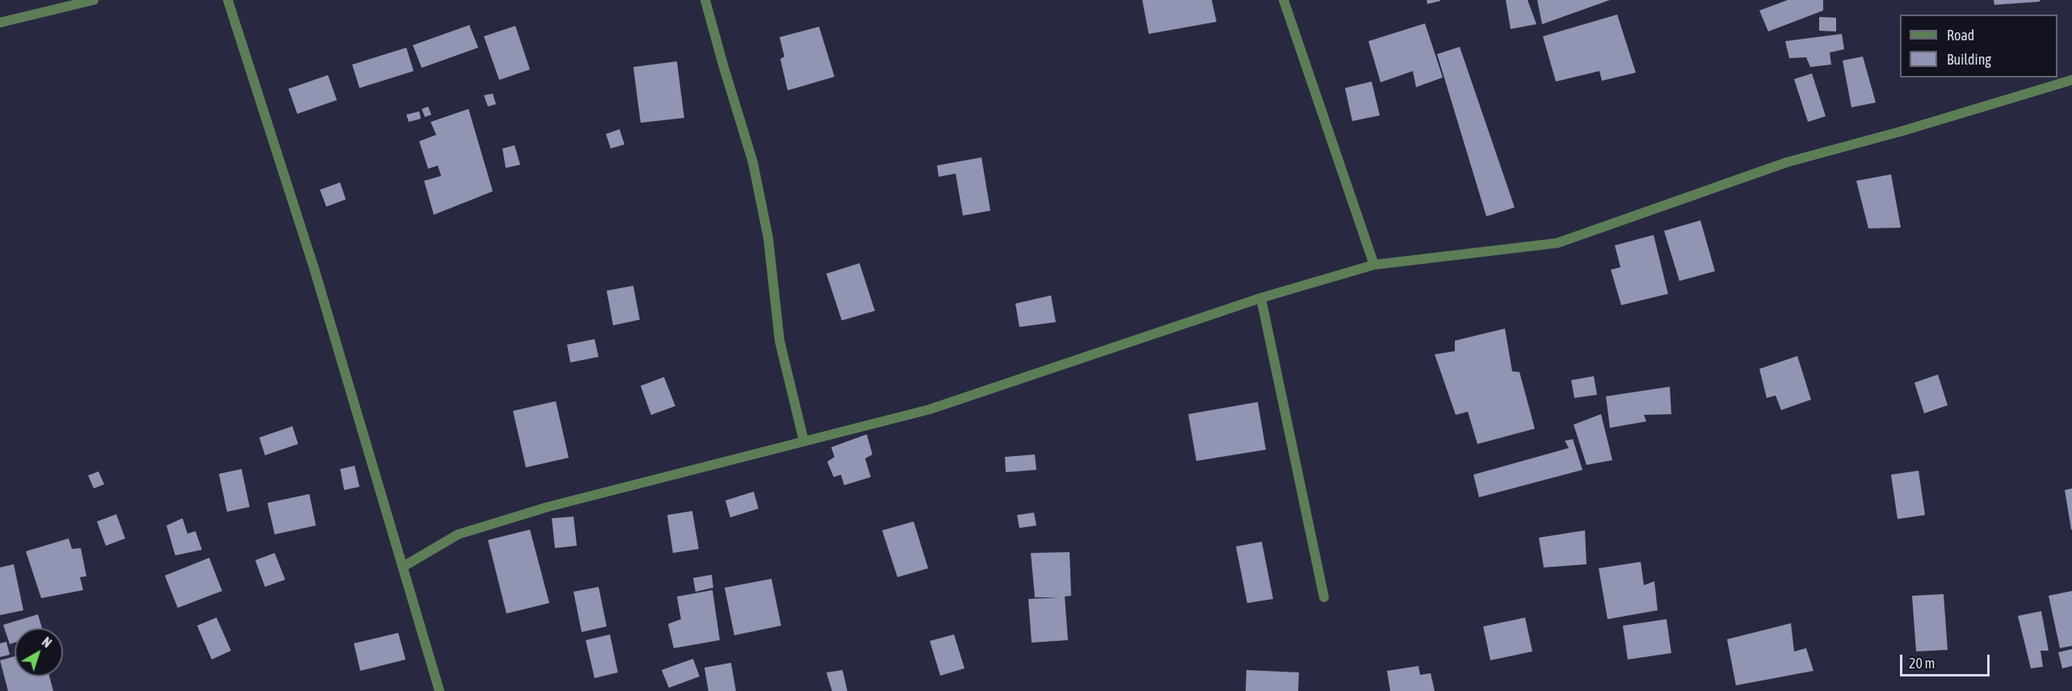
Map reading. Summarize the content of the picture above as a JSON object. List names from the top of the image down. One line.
{"legend":["Road","Building"],"scale_bar":"20 m","north":"top right"}
